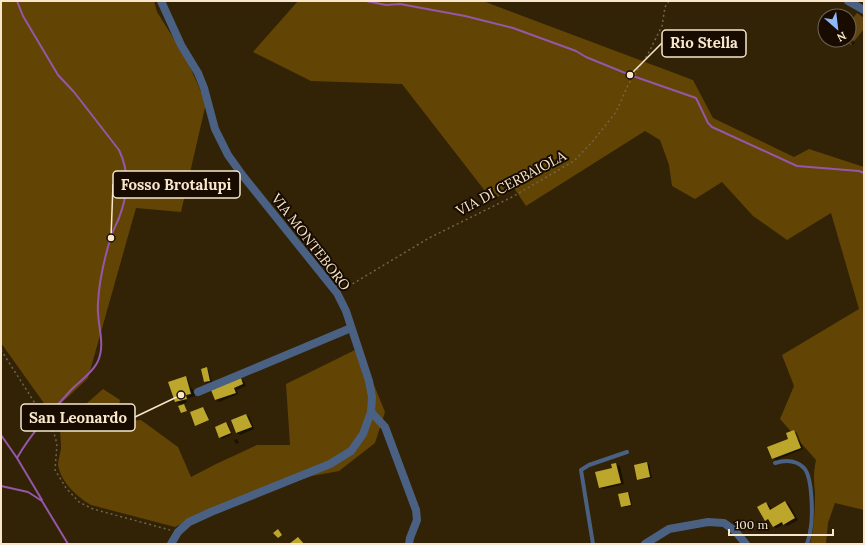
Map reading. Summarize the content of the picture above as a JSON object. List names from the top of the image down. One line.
{"streets":{"street":["VIA MONTEBORO"],"path":["VIA DI CERBAIOLA"]},"crossings":[["VIA DI CERBAIOLA","VIA MONTEBORO"]],"places":["Rio Stella","Fosso Brotalupi","San Leonardo"],"scale_bar":"100 m","north":"bottom right"}
